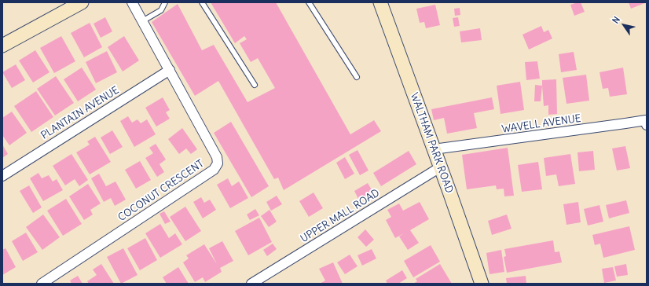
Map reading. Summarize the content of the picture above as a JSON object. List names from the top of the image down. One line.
{"streets":{"main road":["WALTHAM PARK ROAD"],"street":["PLANTAIN AVENUE","WAVELL AVENUE","COCONUT CRESCENT","UPPER MALL ROAD"]},"crossings":[["PLANTAIN AVENUE","COCONUT CRESCENT"],["WAVELL AVENUE","WALTHAM PARK ROAD"],["WALTHAM PARK ROAD","UPPER MALL ROAD"]],"north":"top left"}
